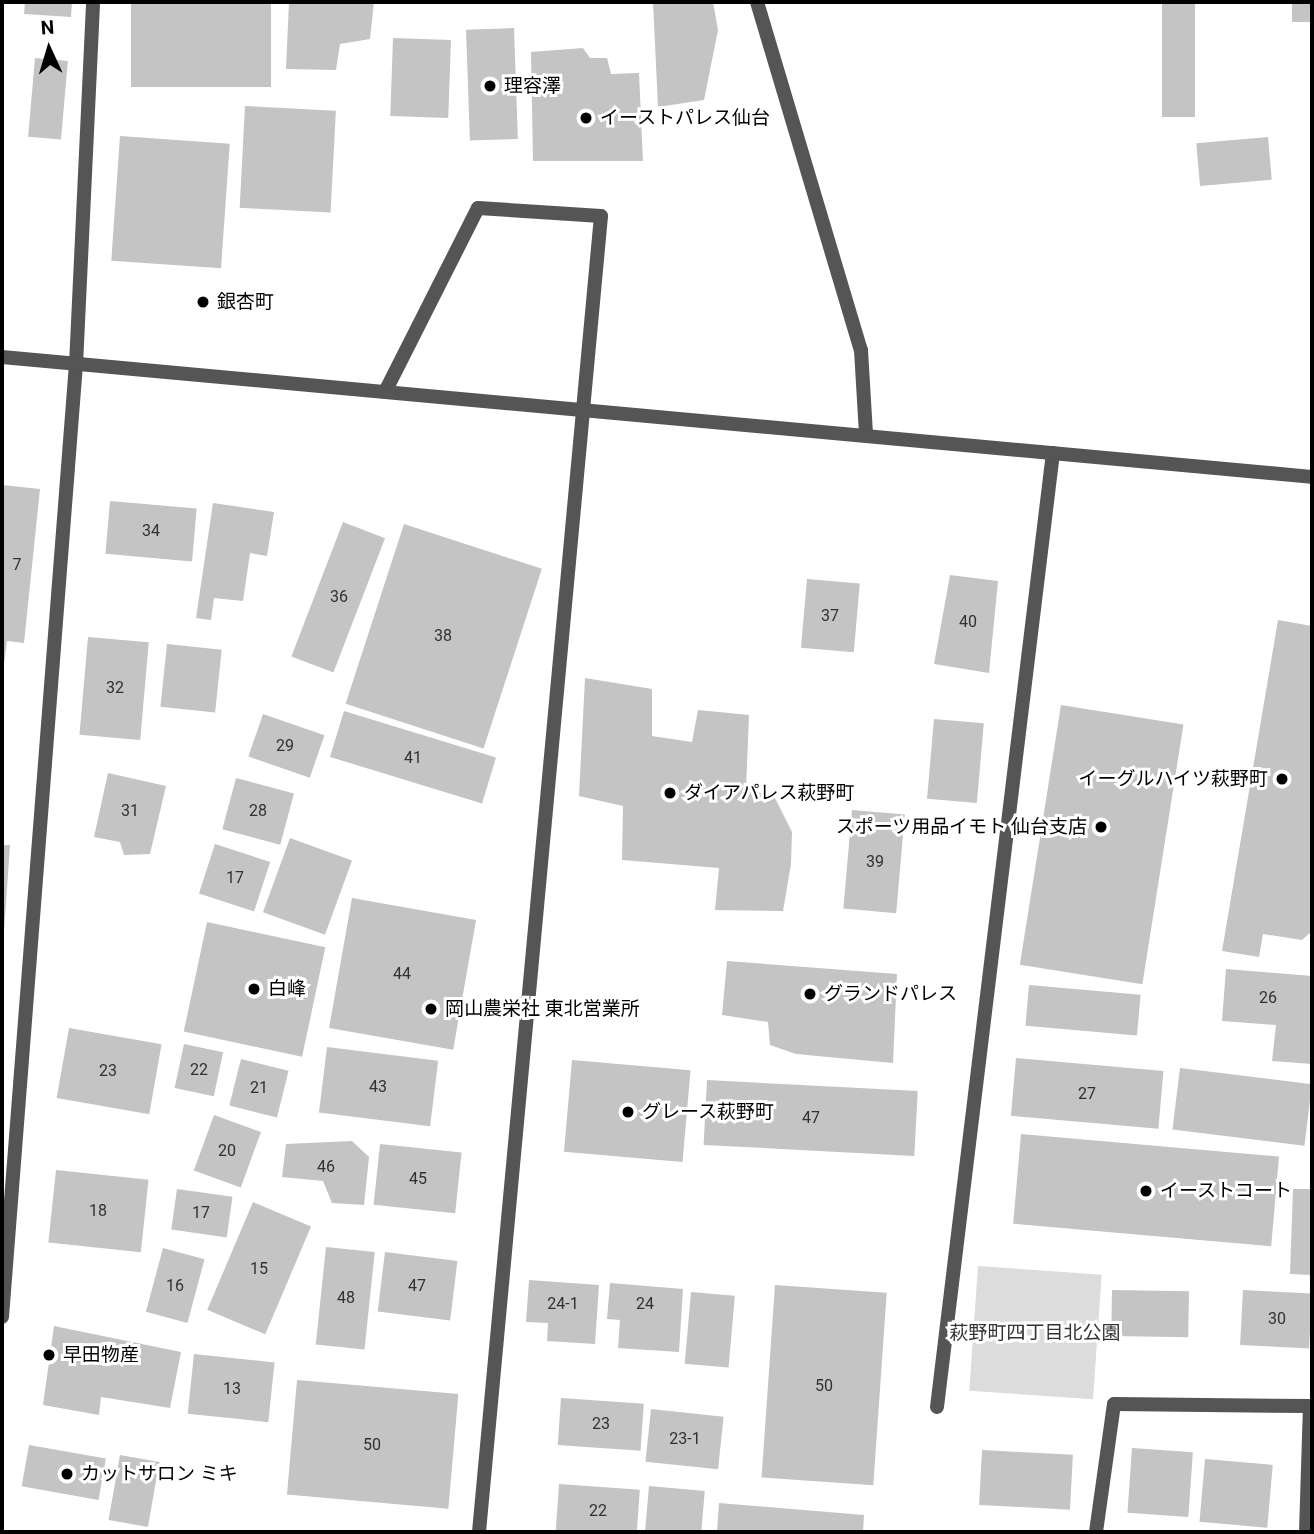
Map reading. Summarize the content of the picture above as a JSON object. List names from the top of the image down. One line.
{"parks":["萩野町四丁目北公園"],"places":["理容澤","イーストパレス仙台","銀杏町","イーグルハイツ萩野町","ダイアパレス萩野町","スポーツ用品イモト 仙台支店","白峰","グランドパレス","岡山農栄社 東北営業所","グレース萩野町","イーストコート","早田物産","カットサロン ミキ"],"house_numbers":["34","7","36","37","40","38","32","29","41","31","28","39","17","44","26","22","23","43","21","27","47","20","46","45","18","17","15","16","47","48","24-1","24","30","50","13","23","23-1","50","22"],"north":"top"}
